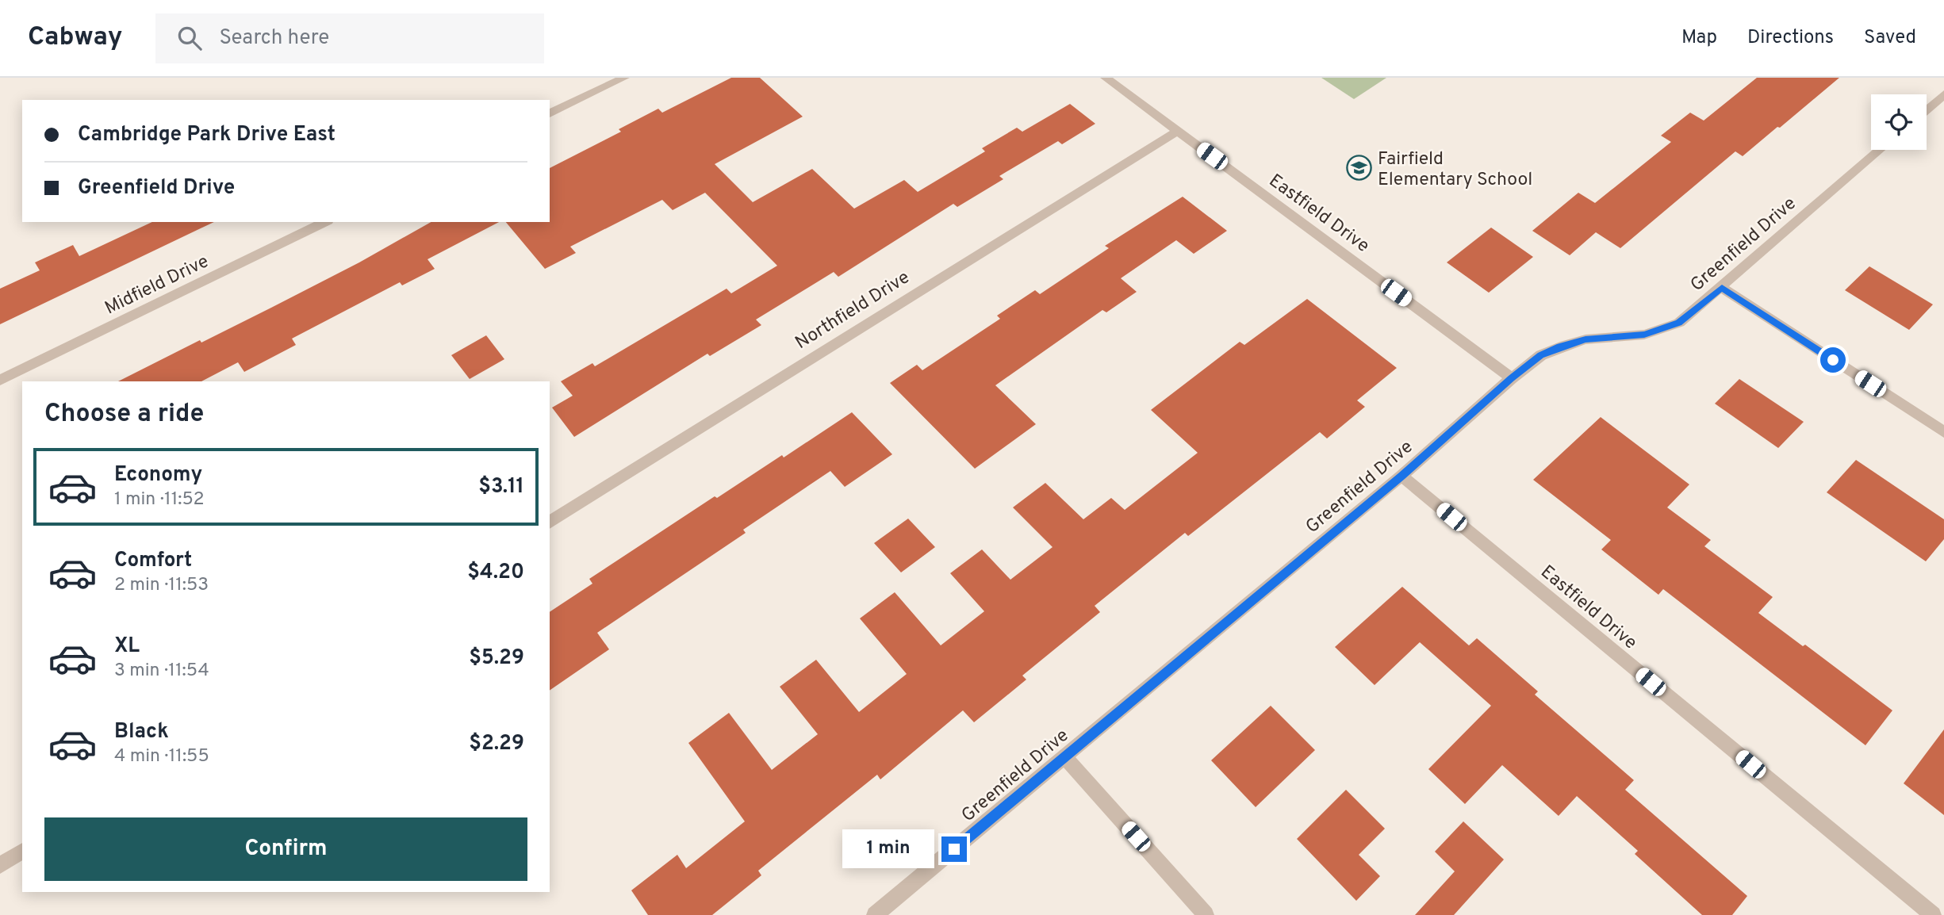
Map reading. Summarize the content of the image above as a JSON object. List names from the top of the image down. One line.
{"streets":{"street":["Eastfield Drive","Greenfield Drive","Midfield Drive","Northfield Drive"]},"crossings":[["Eastfield Drive","Greenfield Drive"],["Eastfield Drive","Northfield Drive"]],"places":{"school or university":["Fairfield Elementary School"]},"page":{"header":"Cabway","search":"Search here","nav":["Map","Directions","Saved"],"banner":["Cambridge Park Drive East","Greenfield Drive"],"heading":"Choose a ride","list":[{"name":"Economy","note":"1 min · 11:52","value":"$3.11"},{"name":"Comfort","note":"2 min · 11:53","value":"$4.20"},{"name":"XL","note":"3 min · 11:54","value":"$5.29"},{"name":"Black","note":"4 min · 11:55","value":"$2.29"}],"buttons":"Confirm","bubble":"1 min"}}
